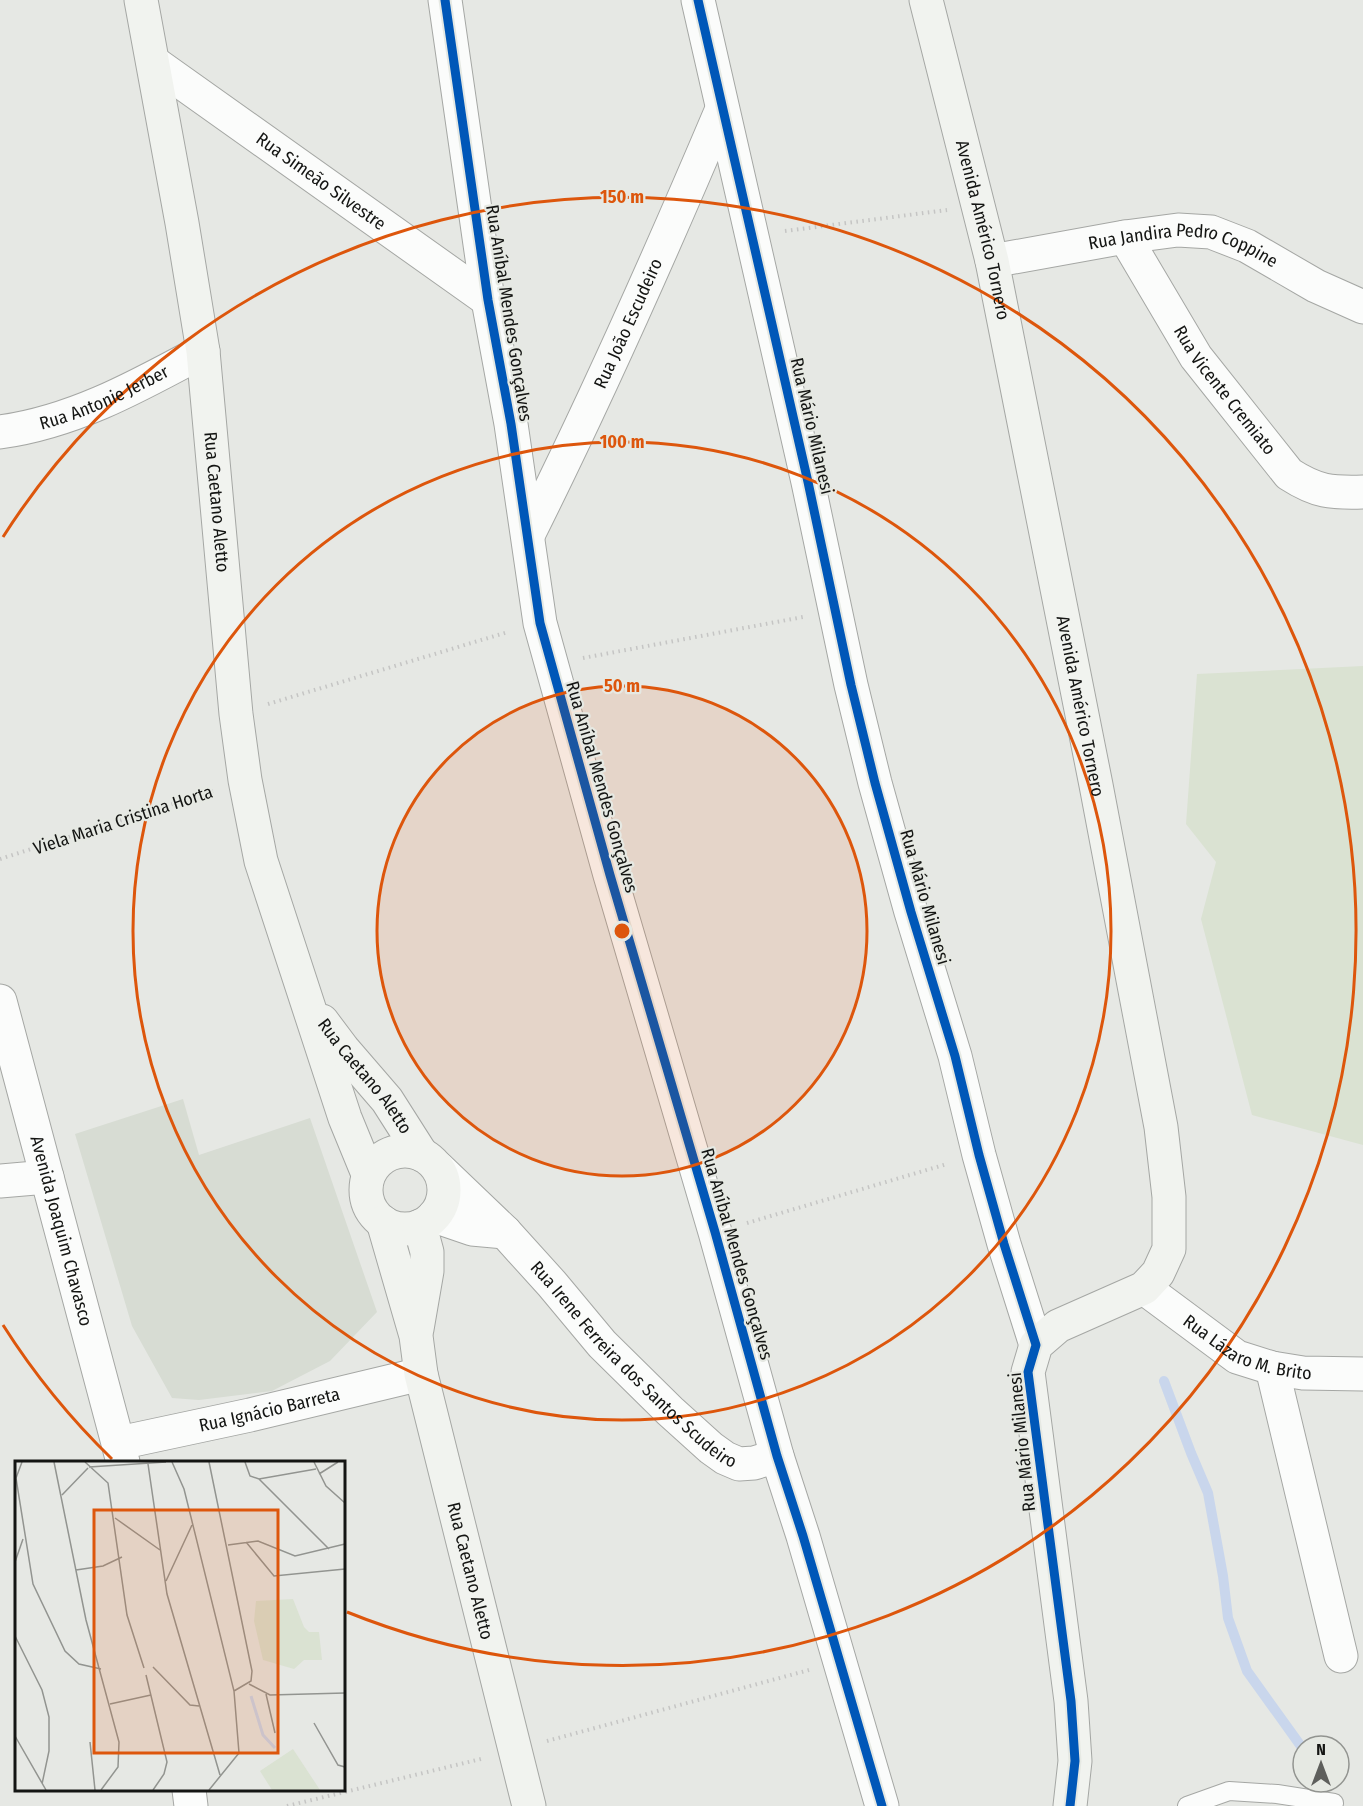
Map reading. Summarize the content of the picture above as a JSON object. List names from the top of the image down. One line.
{"streets":{"street":["Rua Simeão Silvestre","Avenida Américo Tornero","Rua Jandira Pedro Coppine","Rua Aníbal Mendes Gonçalves","Rua João Escudeiro","Rua Vicente Cremiato","Rua Antonie Jerber","Rua Mário Milanesi","Rua Caetano Aletto","Avenida Joaquim Chavasco","Rua Lázaro M. Brito","Rua Irene Ferreira dos Santos Scudeiro","Rua Ignácio Barreta"],"path":["Viela Maria Cristina Horta"]},"crossings":[["Rua Simeão Silvestre","Rua Aníbal Mendes Gonçalves"],["Rua Simeão Silvestre","Rua Caetano Aletto"],["Avenida Américo Tornero","Rua Jandira Pedro Coppine"],["Avenida Américo Tornero","Rua Mário Milanesi"],["Avenida Américo Tornero","Rua Lázaro M. Brito"],["Rua Jandira Pedro Coppine","Rua Vicente Cremiato"],["Rua Aníbal Mendes Gonçalves","Rua João Escudeiro"],["Rua Aníbal Mendes Gonçalves","Rua Irene Ferreira dos Santos Scudeiro"],["Rua João Escudeiro","Rua Mário Milanesi"],["Rua Antonie Jerber","Rua Caetano Aletto"],["Rua Caetano Aletto","Viela Maria Cristina Horta"],["Rua Caetano Aletto","Rua Irene Ferreira dos Santos Scudeiro"],["Rua Caetano Aletto","Rua Ignácio Barreta"],["Avenida Joaquim Chavasco","Rua Ignácio Barreta"]],"north":"top","rings":["150 m","100 m","50 m"]}
